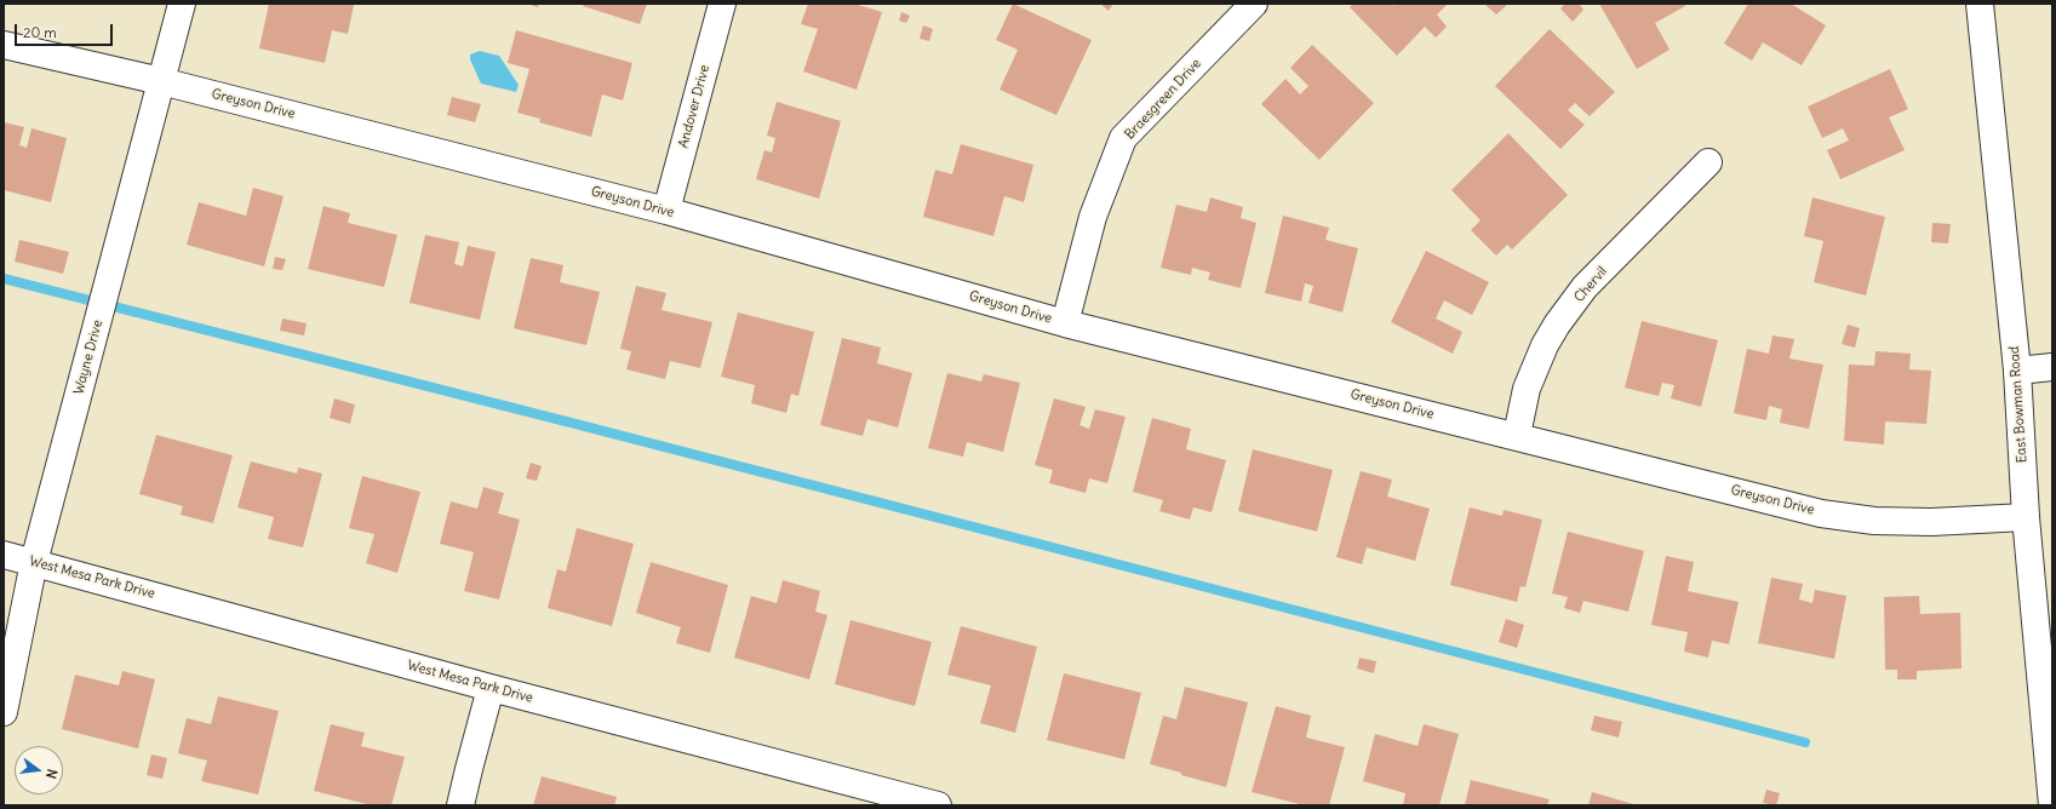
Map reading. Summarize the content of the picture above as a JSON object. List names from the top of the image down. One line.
{"streets":{"street":["Braesgreen Drive","Greyson Drive","Andover Drive","Chervil","Wayne Drive","East Bowman Road","West Mesa Park Drive"]},"crossings":[["Braesgreen Drive","Greyson Drive"],["Greyson Drive","Andover Drive"],["Greyson Drive","Chervil"],["Greyson Drive","Wayne Drive"],["Greyson Drive","East Bowman Road"],["Wayne Drive","West Mesa Park Drive"]],"scale_bar":"20 m","north":"right"}
